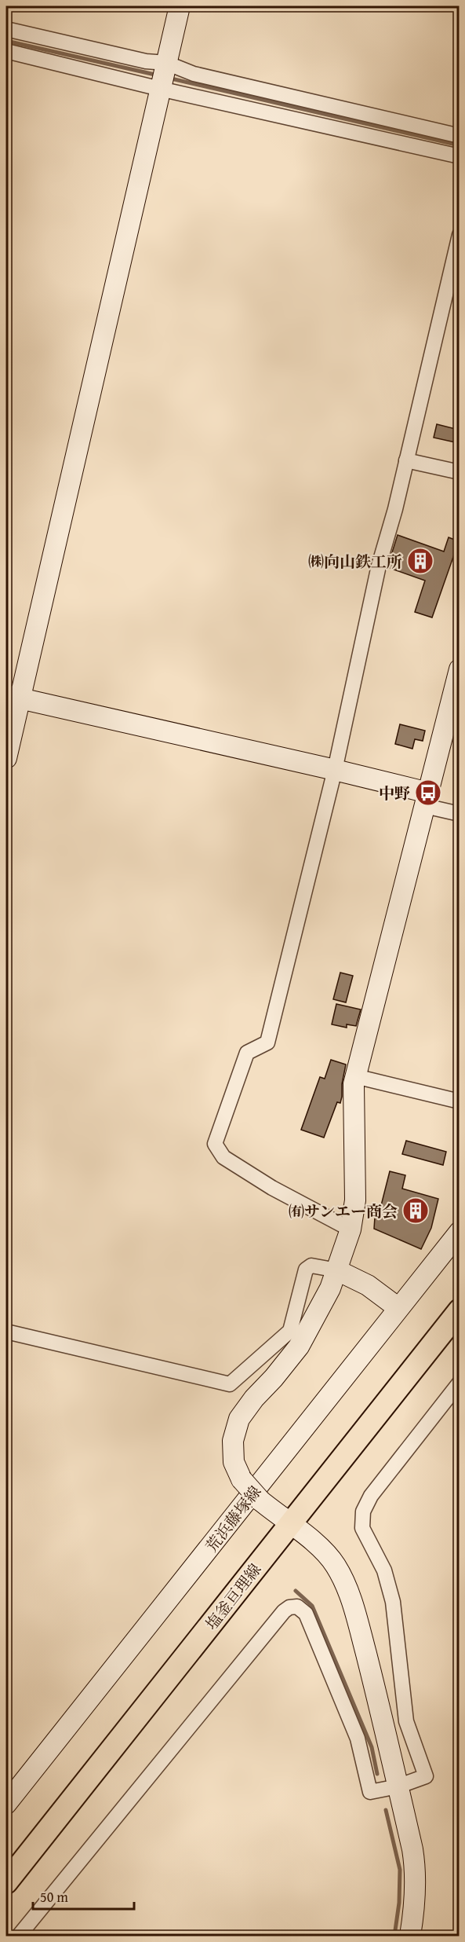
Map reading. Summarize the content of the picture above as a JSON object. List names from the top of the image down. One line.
{"streets":{"main road":["塩釜亘理線"],"street":["荒浜藤塚線"]},"places":{"building":["㈱向山鉄工所","㈲サンエー商会"],"bus stop":["中野"]},"scale_bar":"50 m"}
